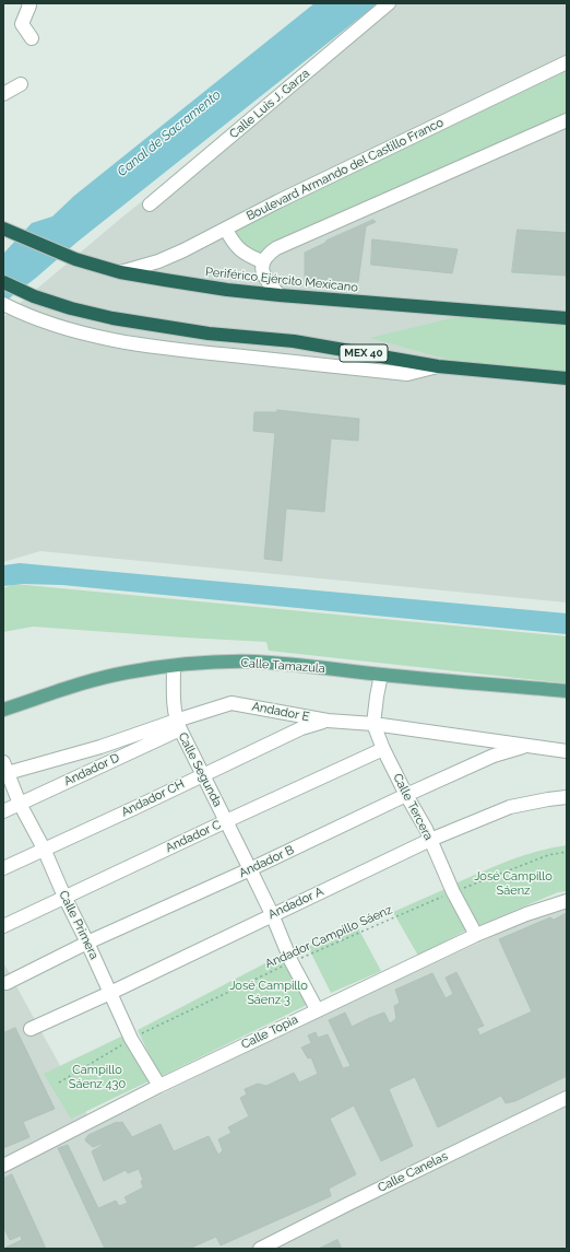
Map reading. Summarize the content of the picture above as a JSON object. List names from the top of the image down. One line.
{"streets":{"highway":["Periférico Ejército Mexicano","MEX 40"],"main road":["Calle Tamazula"],"street":["Calle Luis J. Garza","Boulevard Armando del Castillo Franco","Andador E","Andador D","Calle Segunda","Andador CH","Calle Tercera","Andador C","Andador B","Andador A","Calle Primera","Calle Topia","Calle Canelas"],"path":["Andador Campillo Sáenz"]},"crossings":[["Boulevard Armando del Castillo Franco","Periférico Ejército Mexicano"],["Calle Tamazula","Calle Segunda"],["Calle Tamazula","Calle Tercera"],["Andador E","Andador D"],["Andador E","Calle Segunda"],["Andador E","Andador CH"],["Andador E","Calle Tercera"],["Andador E","Andador B"],["Andador E","Calle Primera"],["Andador D","Calle Segunda"],["Andador D","Calle Primera"],["Calle Segunda","Andador CH"],["Calle Segunda","Andador C"],["Calle Segunda","Andador B"],["Calle Segunda","Andador A"],["Calle Segunda","Andador Campillo Sáenz"],["Calle Segunda","Calle Topia"],["Andador CH","Calle Primera"],["Calle Tercera","Andador C"],["Calle Tercera","Andador B"],["Calle Tercera","Andador A"],["Calle Tercera","Andador Campillo Sáenz"],["Calle Tercera","Calle Topia"],["Andador C","Calle Primera"],["Andador B","Calle Primera"],["Andador A","Calle Primera"],["Calle Primera","Andador Campillo Sáenz"],["Calle Primera","Calle Topia"]],"water":["Canal de Sacramento"],"parks":["José Campillo Sáenz","José Campillo Sáenz 3","Campillo Sáenz 430"]}
